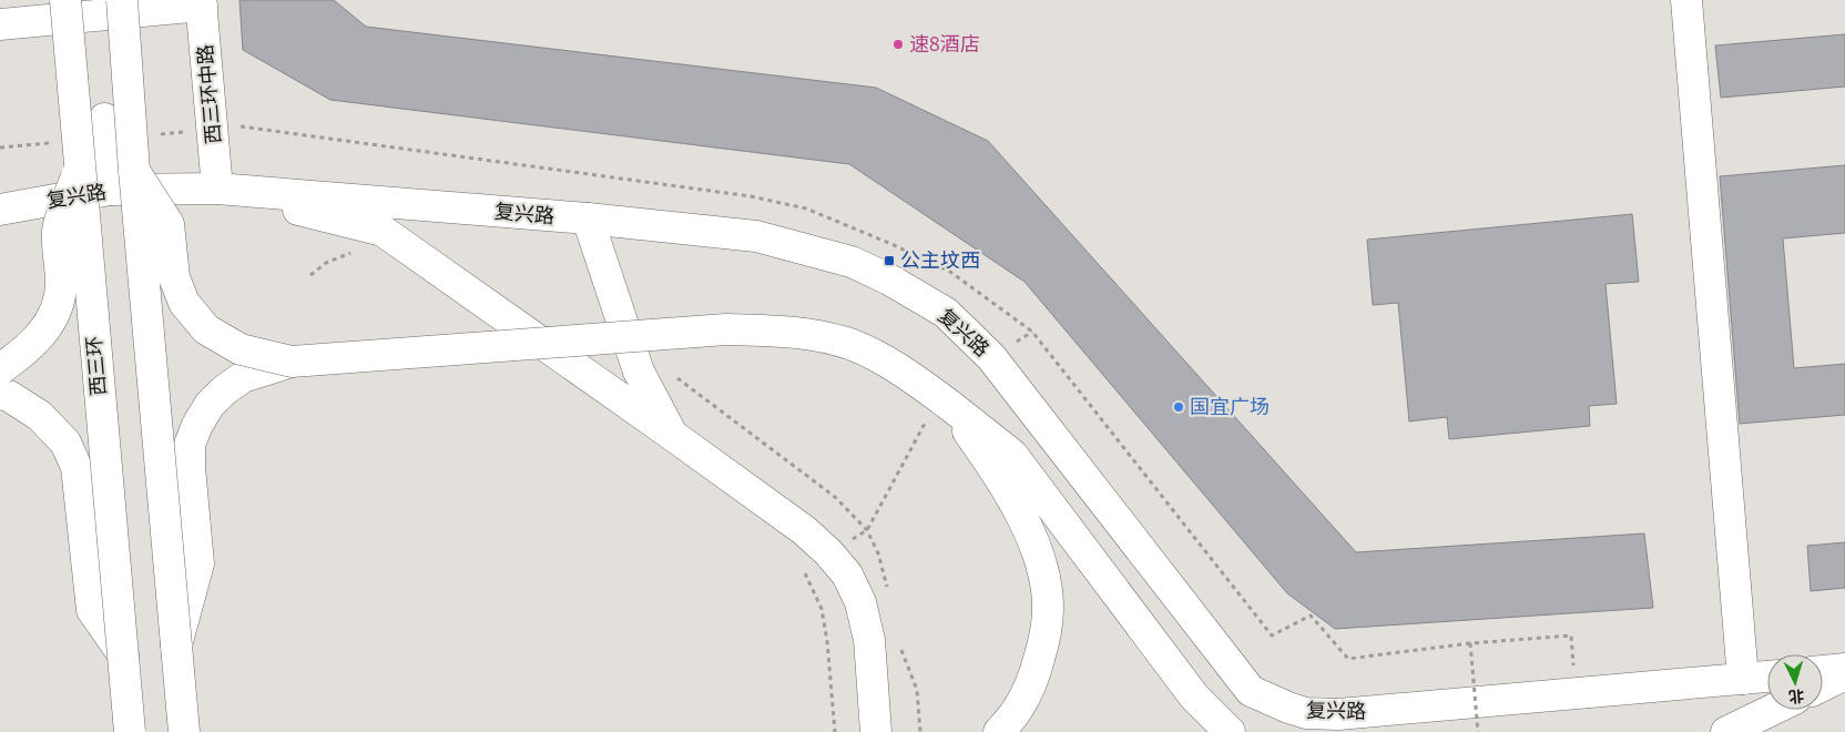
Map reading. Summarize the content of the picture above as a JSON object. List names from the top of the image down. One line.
{"streets":{"main road":["西三环中路","复兴路","西三环"]},"crossings":[["西三环中路","复兴路"]],"places":{"other":["速8酒店","国宜广场"],"transit":["公主坟西"]},"north":"bottom"}
